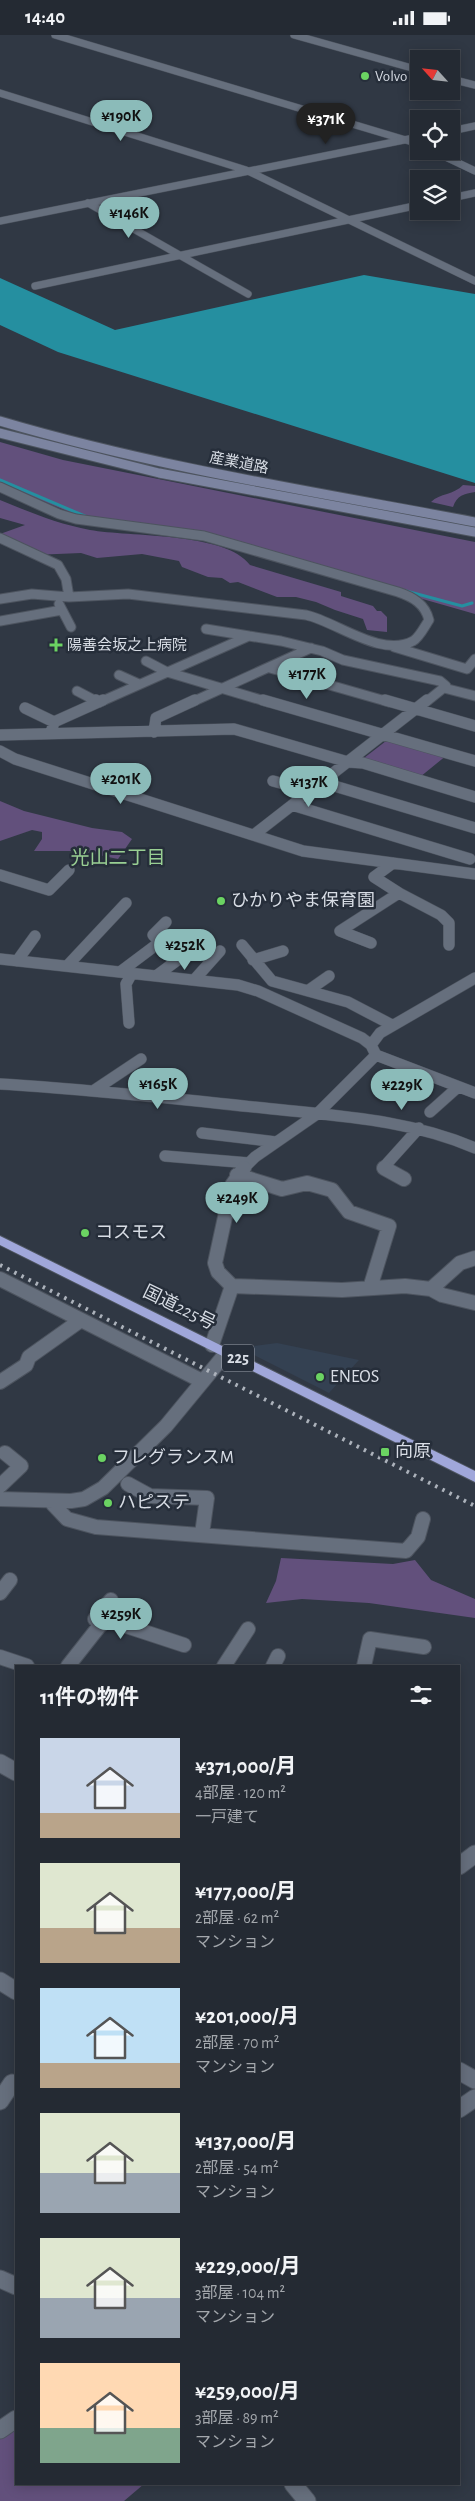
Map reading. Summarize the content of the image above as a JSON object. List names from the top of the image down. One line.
{"streets":{"highway":["国道225号","225"],"main road":["産業道路"]},"districts":["光山二丁目"],"places":{"other":["Volvo","ひかりやま保育園","コスモス","ENEOS","フレグランスM","ハピステ"],"health":["陽善会坂之上病院"],"transit":["向原"]},"north":"top left","page":{"status":"14:40","price":["¥190K","¥371K","¥146K","¥177K","¥201K","¥137K","¥252K","¥165K","¥229K","¥249K","¥259K"],"heading":"11件の物件","list":[{"name":"¥371,000/月","note":"4部屋 · 120 m² · 一戸建て"},{"name":"¥177,000/月","note":"2部屋 · 62 m² · マンション"},{"name":"¥201,000/月","note":"2部屋 · 70 m² · マンション"},{"name":"¥137,000/月","note":"2部屋 · 54 m² · マンション"},{"name":"¥229,000/月","note":"3部屋 · 104 m² · マンション"},{"name":"¥259,000/月","note":"3部屋 · 89 m² · マンション"}]}}
